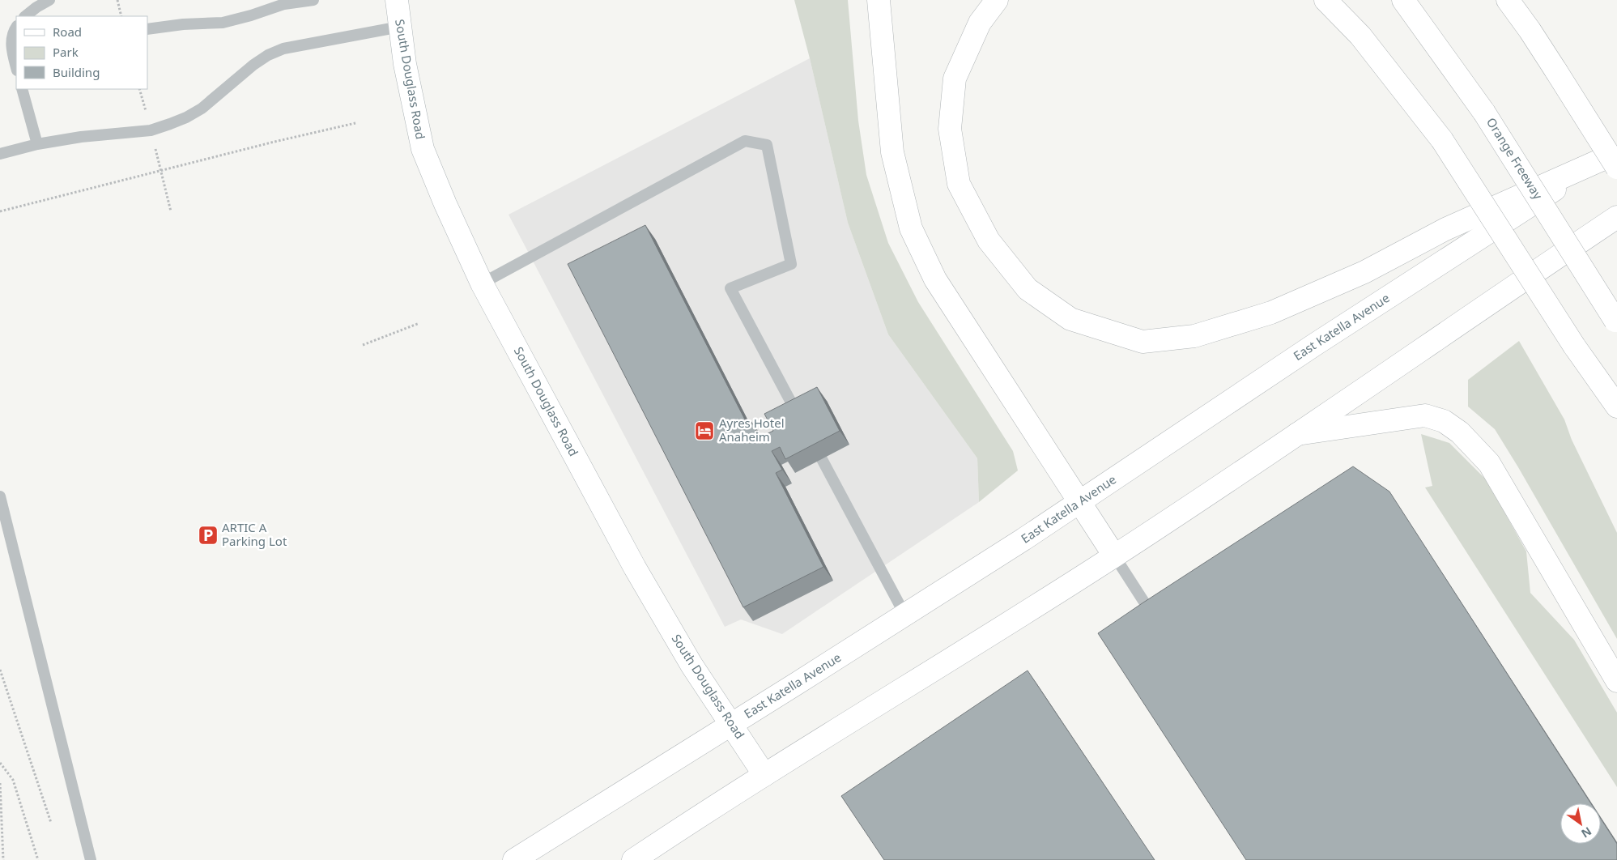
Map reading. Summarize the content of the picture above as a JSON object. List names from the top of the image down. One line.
{"streets":{"main road":["South Douglass Road","Orange Freeway","East Katella Avenue"]},"crossings":[["South Douglass Road","East Katella Avenue"]],"places":{"hotel":["Ayres Hotel Anaheim"],"parking":["ARTIC A Parking Lot"]},"legend":["Road","Park","Building"],"north":"bottom right"}
